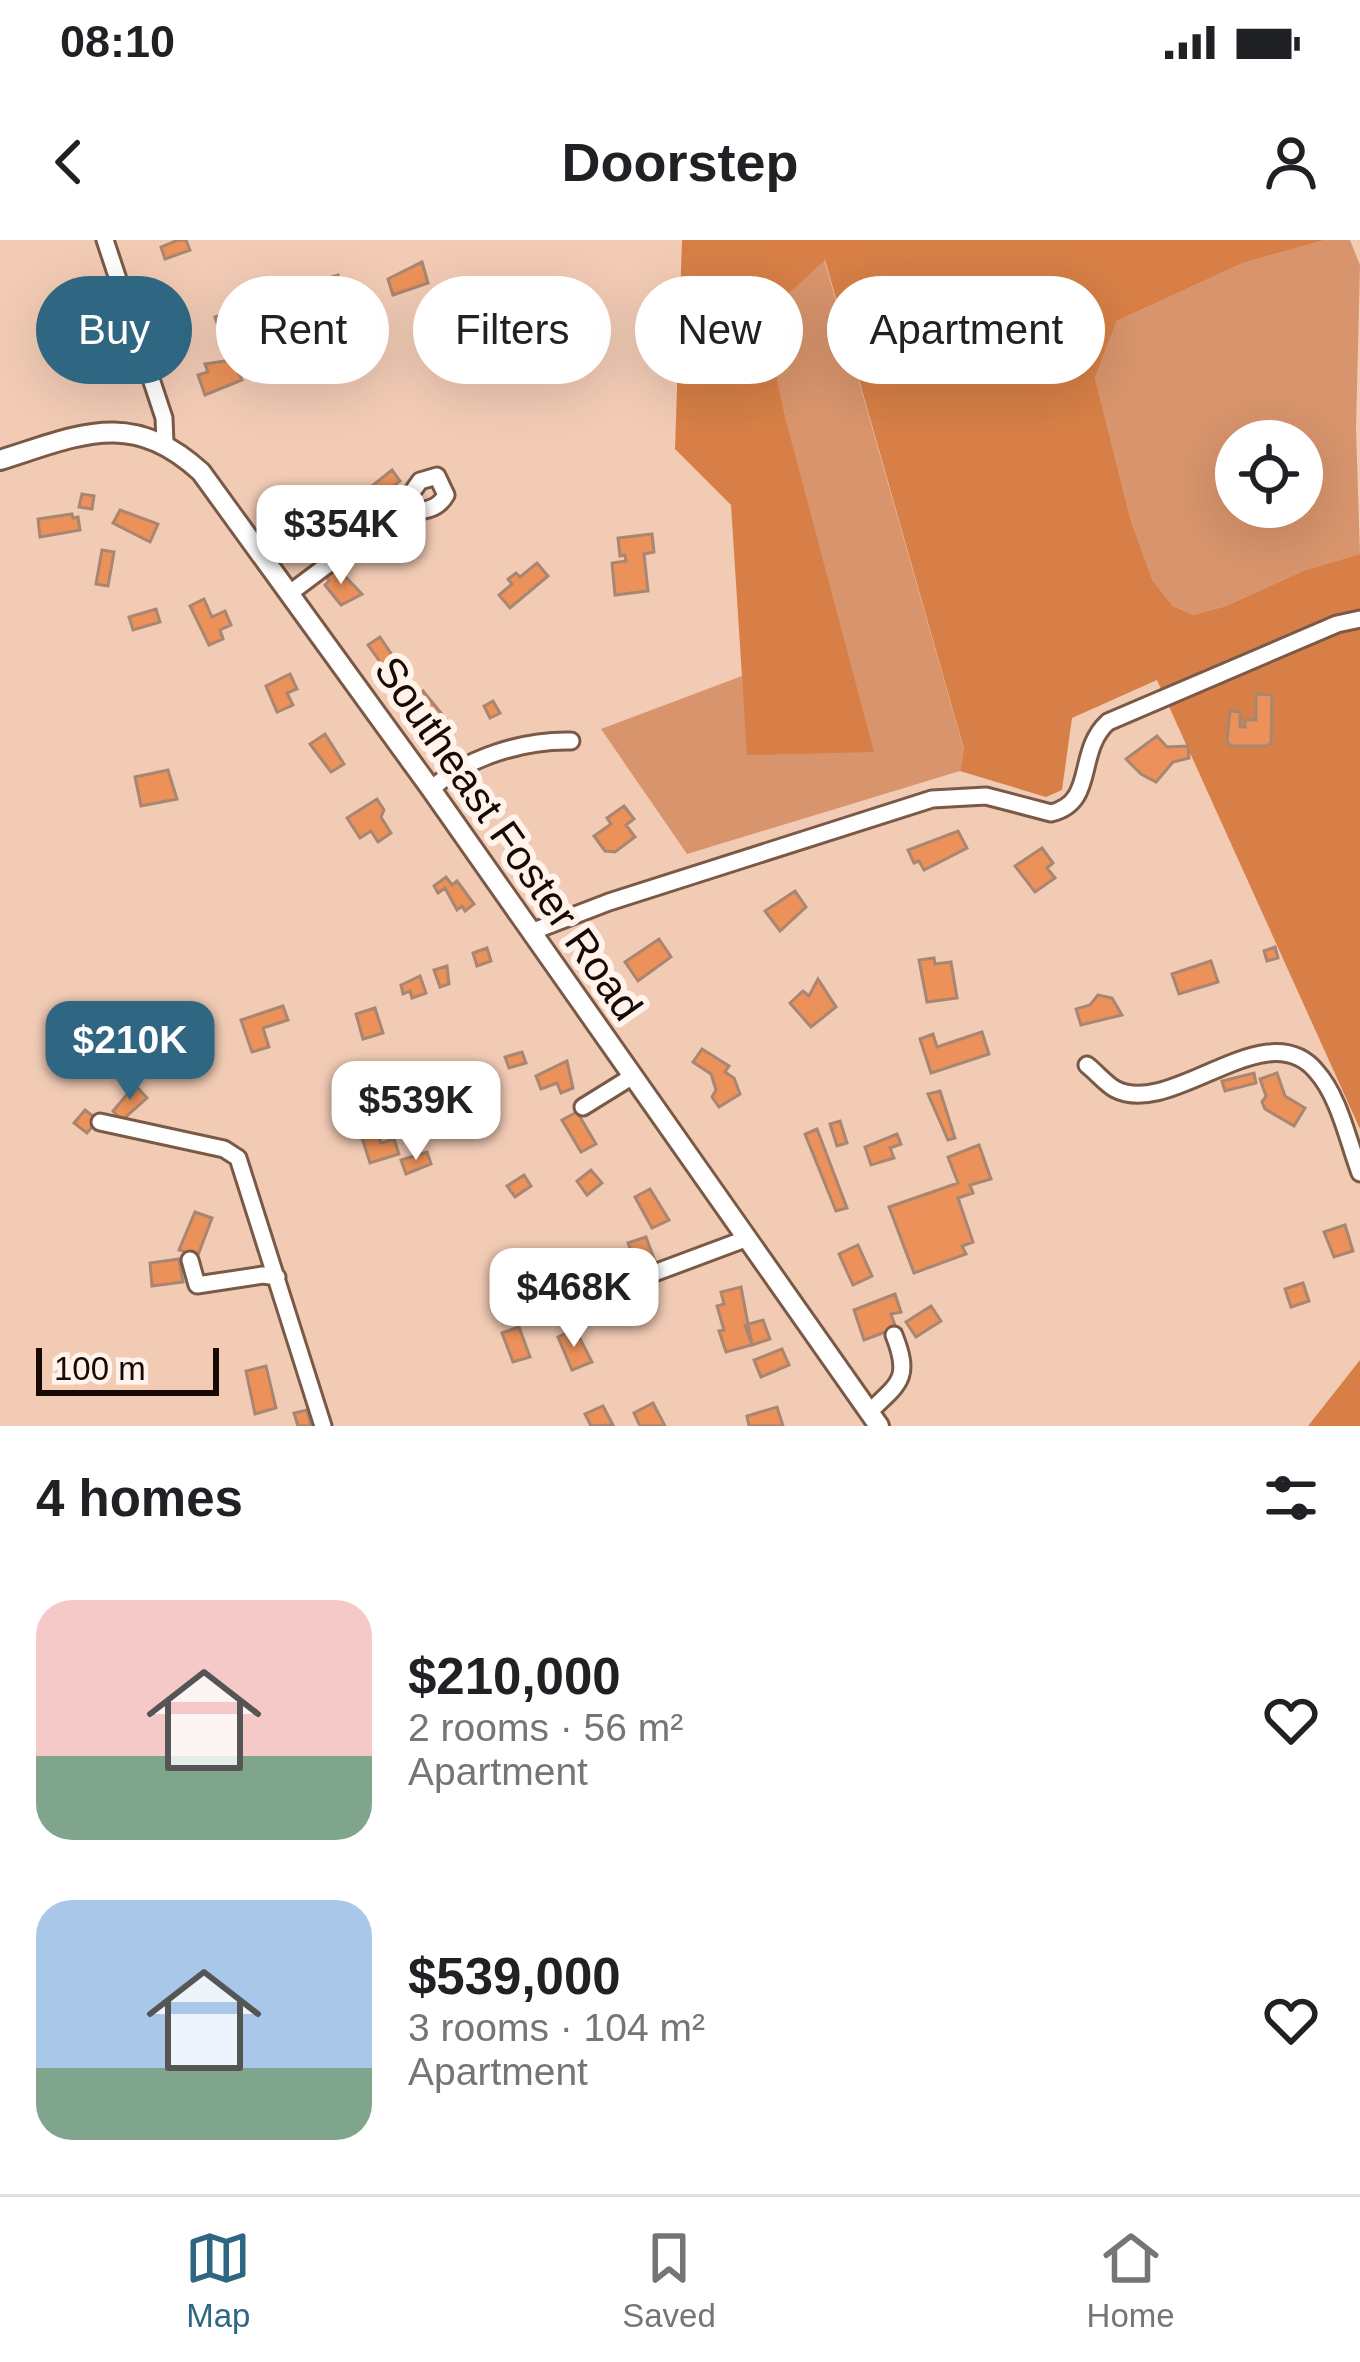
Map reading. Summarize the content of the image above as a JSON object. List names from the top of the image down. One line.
{"streets":{"main road":["Southeast Foster Road"]},"scale_bar":"100 m","page":{"status":"08:10","header":"Doorstep","chip":["Buy","Rent","Filters","New","Apartment"],"price":["$354K","$210K","$539K","$468K"],"scale":"100 m","heading":"4 homes","list":[{"name":"$210,000","note":"2 rooms · 56 m² · Apartment"},{"name":"$539,000","note":"3 rooms · 104 m² · Apartment"}],"tabs":["Map","Saved","Home"]}}
